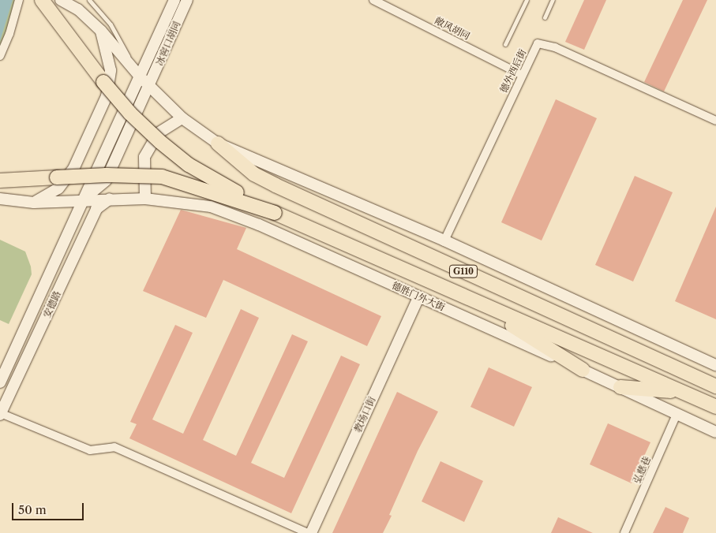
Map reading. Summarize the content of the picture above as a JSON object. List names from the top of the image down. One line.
{"streets":{"highway":["G110","德胜门外大街"],"street":["敞风胡同","冰窖口胡同","德外西后街","安德路","教场口街","弘慈巷"]},"crossings":[["敞风胡同","德外西后街"],["冰窖口胡同","德胜门外大街"],["冰窖口胡同","安德路"],["德胜门外大街","安德路"],["德胜门外大街","教场口街"],["德胜门外大街","弘慈巷"]],"scale_bar":"50 m"}
